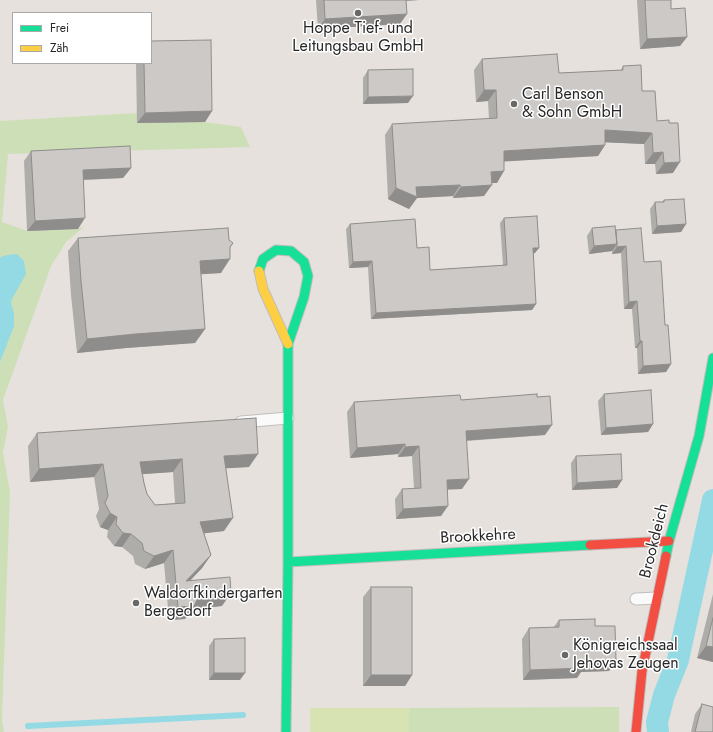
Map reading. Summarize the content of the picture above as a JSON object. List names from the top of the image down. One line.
{"streets":{"street":["Brookkehre","Brookdeich"]},"crossings":[["Brookkehre","Brookdeich"]],"places":["Hoppe Tief- und Leitungsbau GmbH","Carl Benson & Sohn GmbH","Waldorfkindergarten Bergedorf","Königreichssaal Jehovas Zeugen"],"legend":["Frei","Zäh"]}
